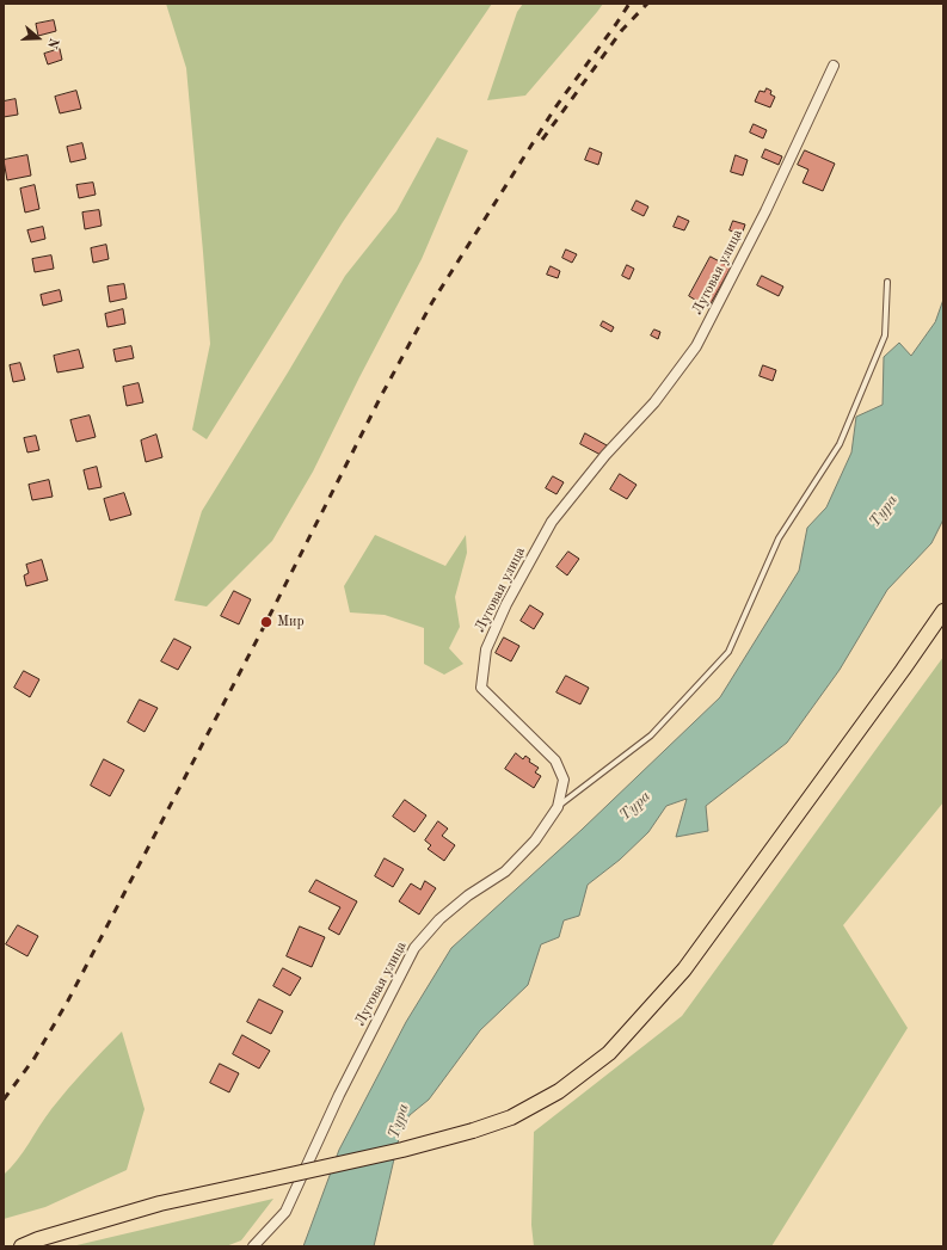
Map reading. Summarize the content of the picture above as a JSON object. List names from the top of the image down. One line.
{"streets":{"street":["Луговая улица"]},"water":["Тура"],"places":["Мир"],"north":"right"}
